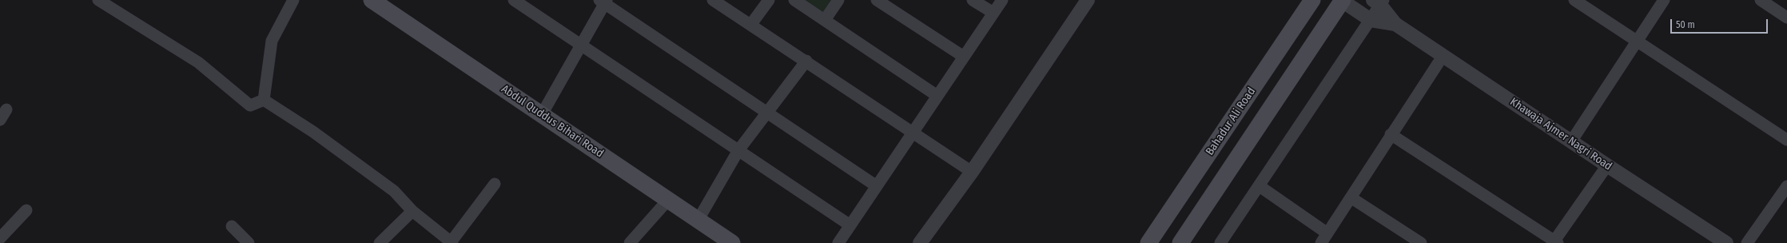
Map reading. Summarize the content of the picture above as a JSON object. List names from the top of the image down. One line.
{"streets":{"main road":["Abdul Quddus Bihari Road","Bahadur Ali Road"],"street":["Khawaja Ajmer Nagri Road"]},"scale_bar":"50 m"}
